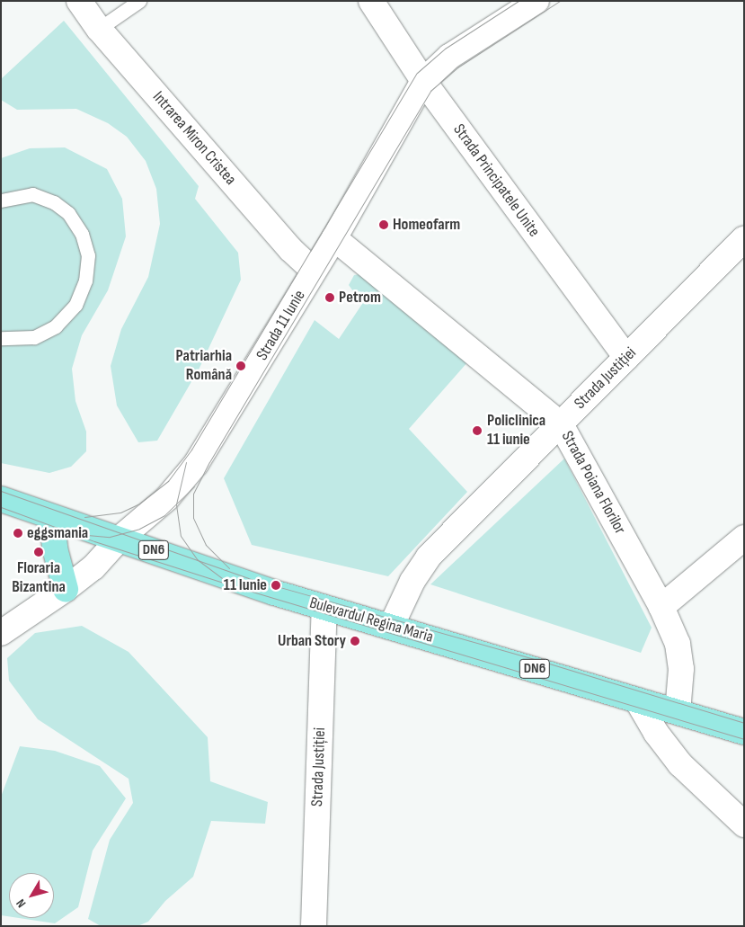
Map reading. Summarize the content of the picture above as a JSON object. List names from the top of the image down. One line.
{"streets":{"main road":["DN6","Bulevardul Regina Maria"],"street":["Intrarea Miron Cristea","Strada Principatele Unite","Strada 11 Iunie","Strada Justiției","Strada Poiana Florilor"]},"crossings":[["Intrarea Miron Cristea","Strada 11 Iunie"],["Strada Principatele Unite","Strada 11 Iunie"],["Strada Principatele Unite","Strada Justiției"],["Strada 11 Iunie","Strada Poiana Florilor"],["Strada 11 Iunie","Bulevardul Regina Maria"],["Strada Justiției","Strada Poiana Florilor"],["Strada Justiției","Bulevardul Regina Maria"],["Strada Poiana Florilor","Bulevardul Regina Maria"]],"places":["Homeofarm","Petrom","Patriarhia Română","Policlinica 11 iunie","eggsmania","Floraria Bizantina","11 Iunie","Urban Story"],"north":"bottom left"}
